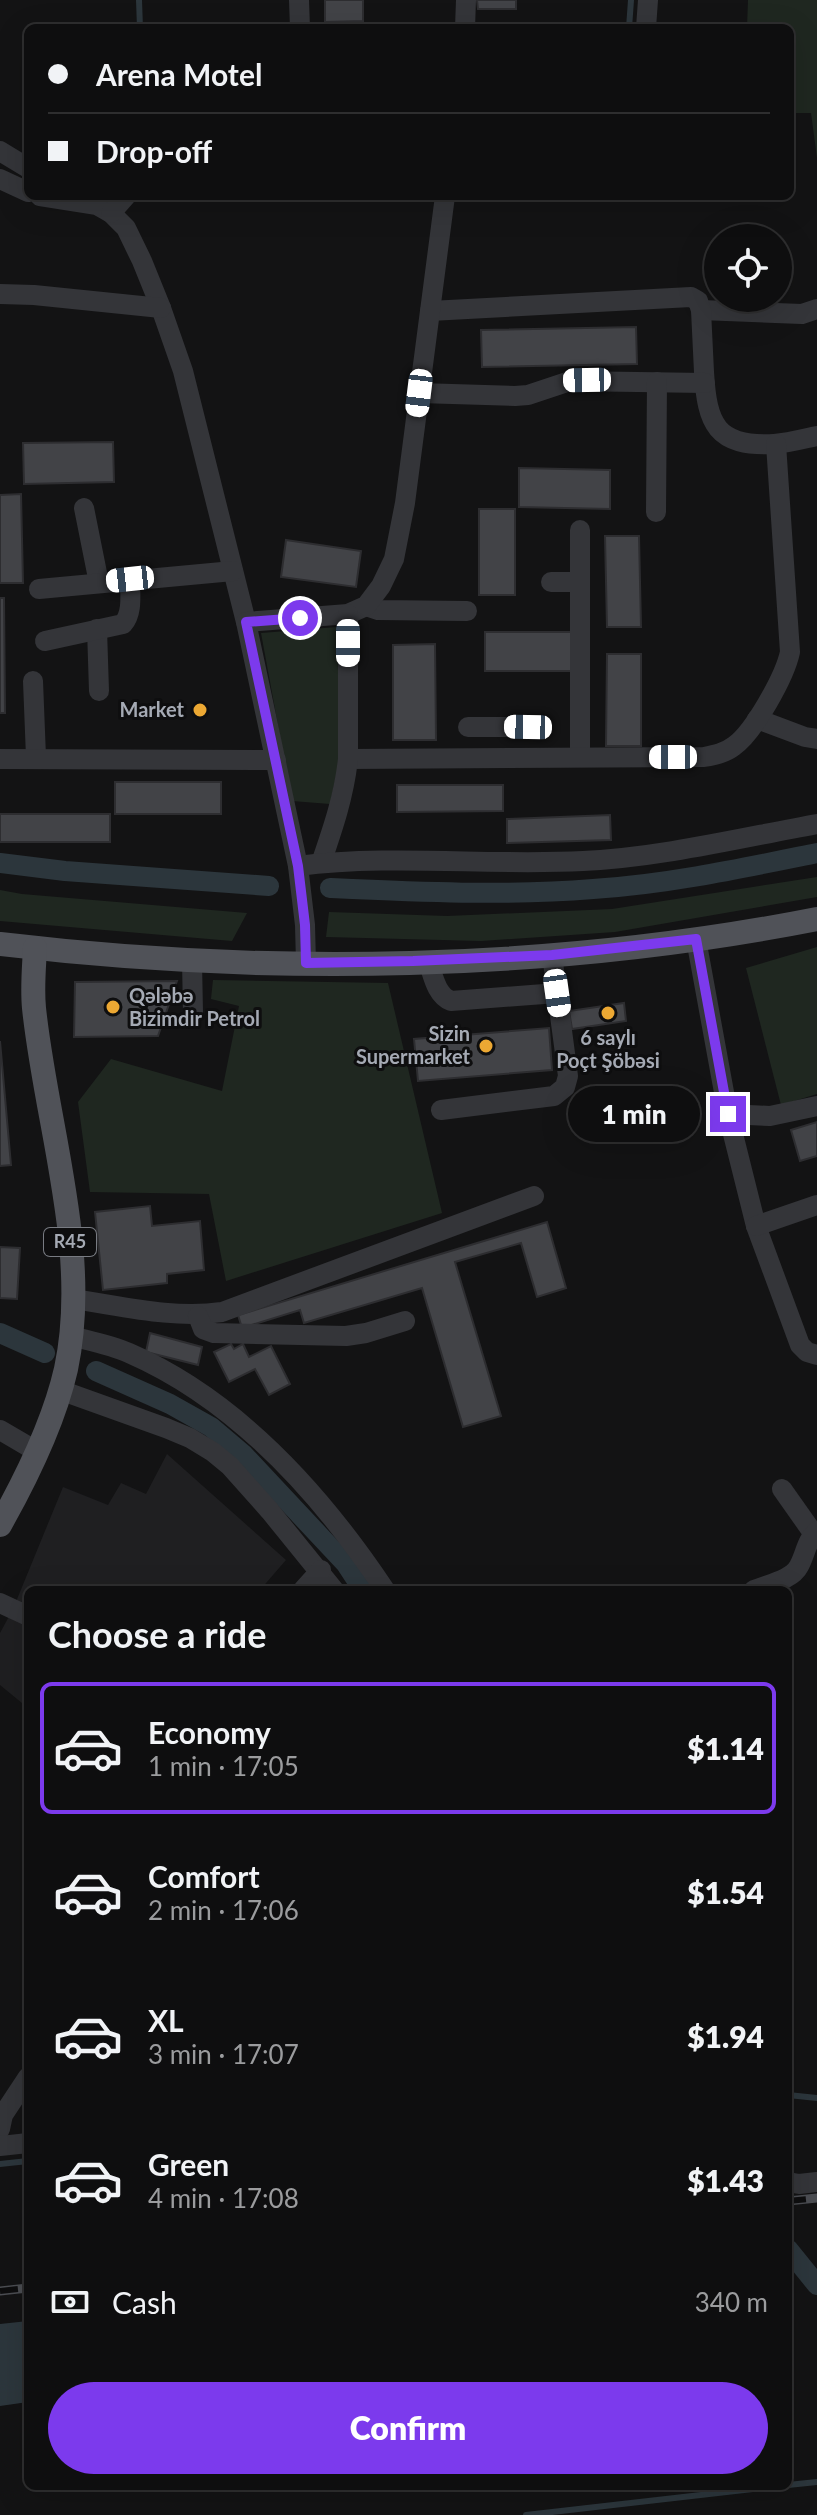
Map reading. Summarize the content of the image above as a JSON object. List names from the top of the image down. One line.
{"streets":{"main road":["R45"]},"places":["Market","Qələbə Bizimdir Petrol","6 saylı Poçt Şöbəsi","Sizin Supermarket"],"page":{"banner":["Arena Motel","Drop-off"],"bubble":"1 min","heading":"Choose a ride","list":[{"name":"Economy","note":"1 min · 17:05","value":"$1.14"},{"name":"Comfort","note":"2 min · 17:06","value":"$1.54"},{"name":"XL","note":"3 min · 17:07","value":"$1.94"},{"name":"Green","note":"4 min · 17:08","value":"$1.43"}],"pay":["Cash","340 m"],"buttons":"Confirm"}}
